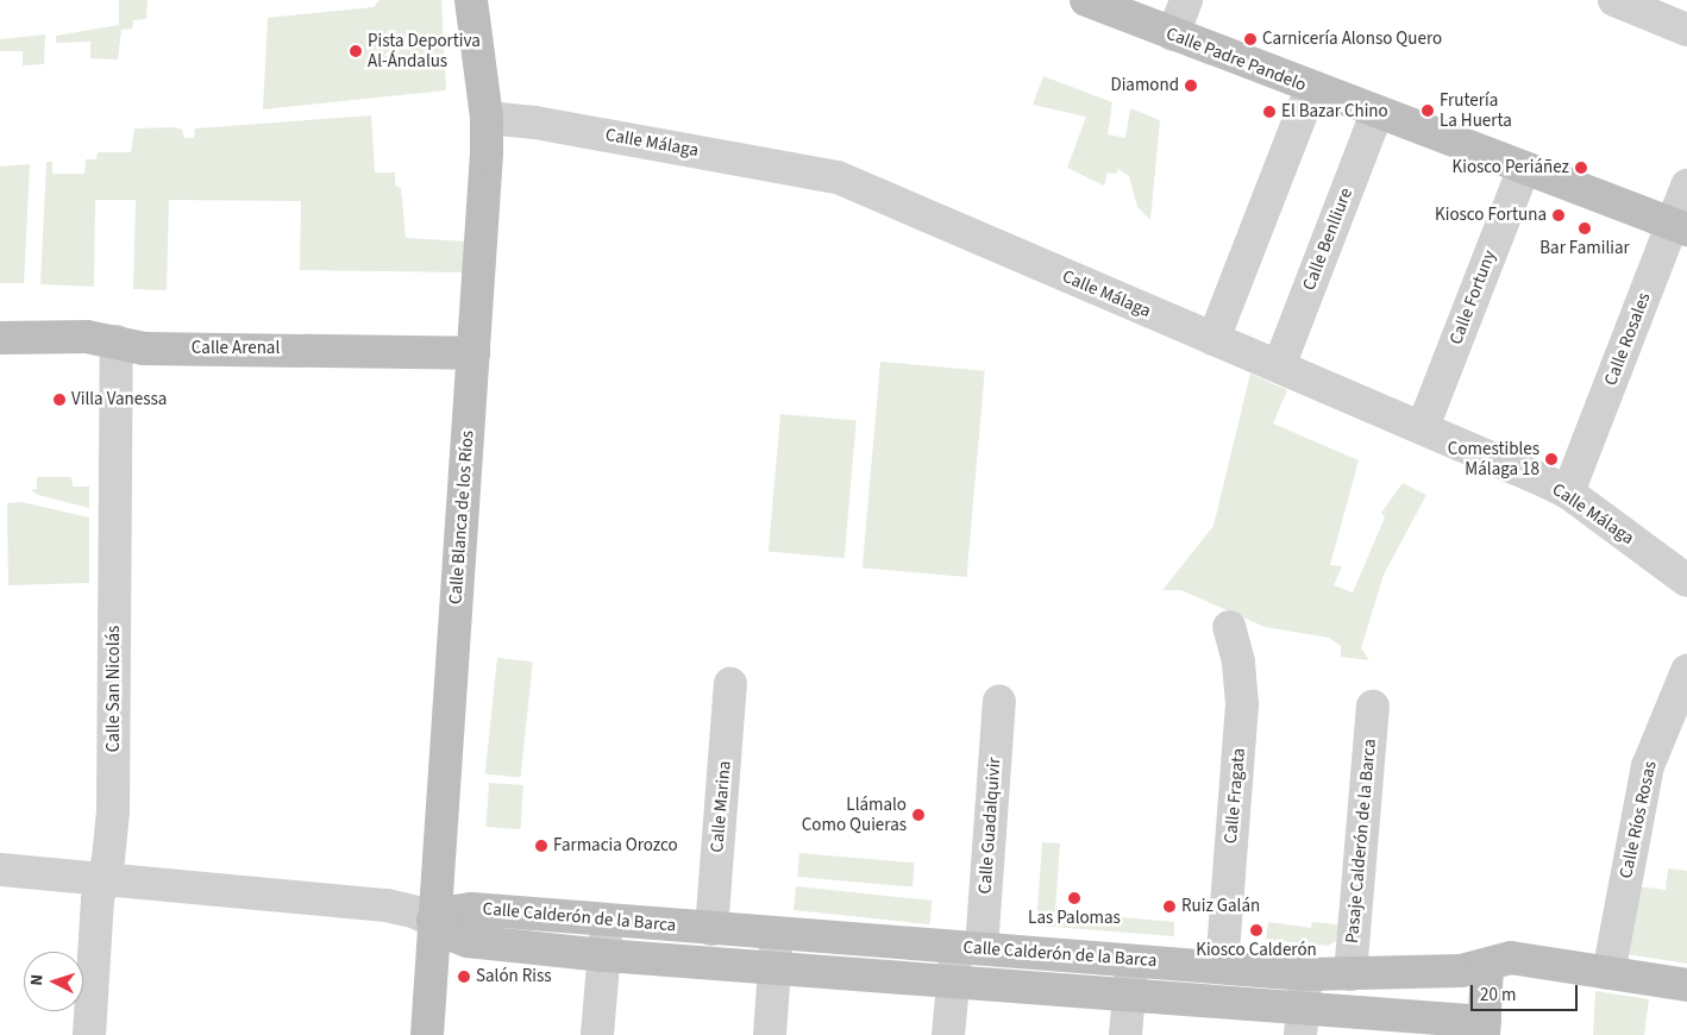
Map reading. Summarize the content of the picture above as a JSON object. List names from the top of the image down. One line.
{"streets":{"main road":["Calle Padre Pandelo","Calle Arenal","Calle Blanca de los Ríos","Calle Calderón de la Barca"],"street":["Calle Málaga","Calle Benlliure","Calle Fortuny","Calle Rosales","Calle San Nicolás","Calle Fragata","Calle Marina","Calle Ríos Rosas","Calle Guadalquivir","Pasaje Calderón de la Barca"]},"crossings":[["Calle Padre Pandelo","Calle Benlliure"],["Calle Padre Pandelo","Calle Fortuny"],["Calle Padre Pandelo","Calle Rosales"],["Calle Málaga","Calle Benlliure"],["Calle Málaga","Calle Fortuny"],["Calle Málaga","Calle Rosales"],["Calle Málaga","Calle Blanca de los Ríos"],["Calle Arenal","Calle Blanca de los Ríos"],["Calle Arenal","Calle San Nicolás"],["Calle Blanca de los Ríos","Calle Calderón de la Barca"],["Calle San Nicolás","Calle Calderón de la Barca"],["Calle Fragata","Calle Calderón de la Barca"],["Calle Marina","Calle Calderón de la Barca"],["Calle Ríos Rosas","Calle Calderón de la Barca"],["Calle Guadalquivir","Calle Calderón de la Barca"],["Pasaje Calderón de la Barca","Calle Calderón de la Barca"]],"places":["Carnicería Alonso Quero","Pista Deportiva Al-Ándalus","Diamond","Frutería La Huerta","El Bazar Chino","Kiosco Periáñez","Kiosco Fortuna","Bar Familiar","Villa Vanessa","Comestibles Málaga 18","Llámalo Como Quieras","Farmacia Orozco","Las Palomas","Ruiz Galán","Kiosco Calderón","Salón Riss"],"scale_bar":"20 m","north":"left"}
